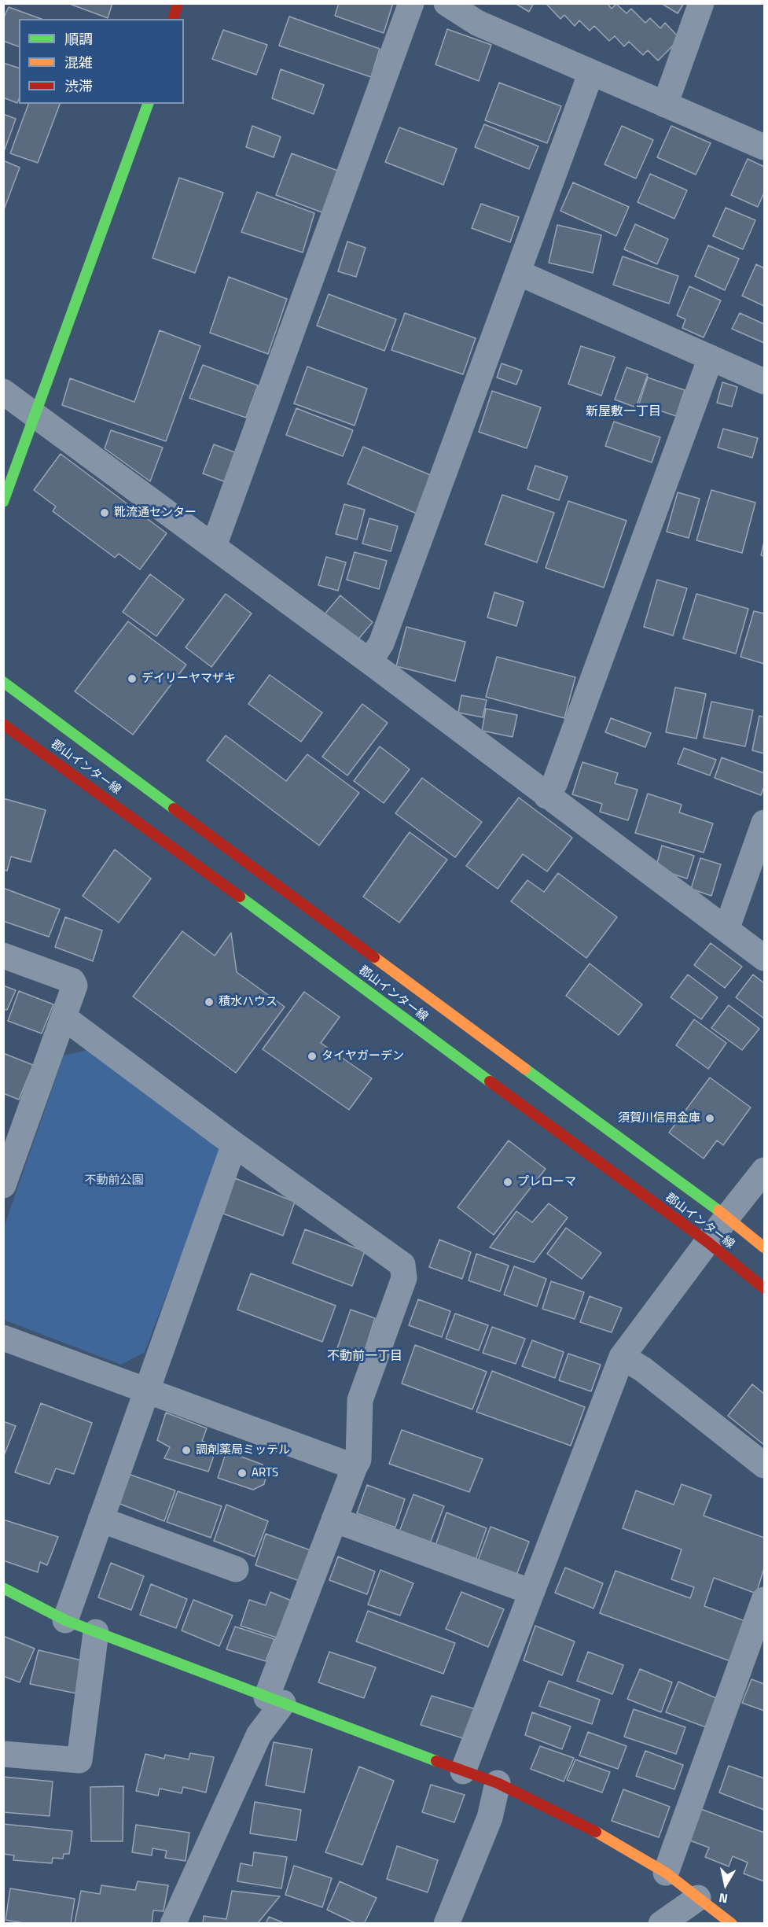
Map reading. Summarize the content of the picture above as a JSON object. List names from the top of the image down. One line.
{"streets":{"street":["郡山インター線"]},"districts":["新屋敷一丁目","不動前一丁目"],"parks":["不動前公園"],"places":["靴流通センター","デイリーヤマザキ","積水ハウス","タイヤガーデン","須賀川信用金庫","プレローマ","調剤薬局ミッテル","ARTS"],"legend":["順調","混雑","渋滞"],"north":"bottom"}
